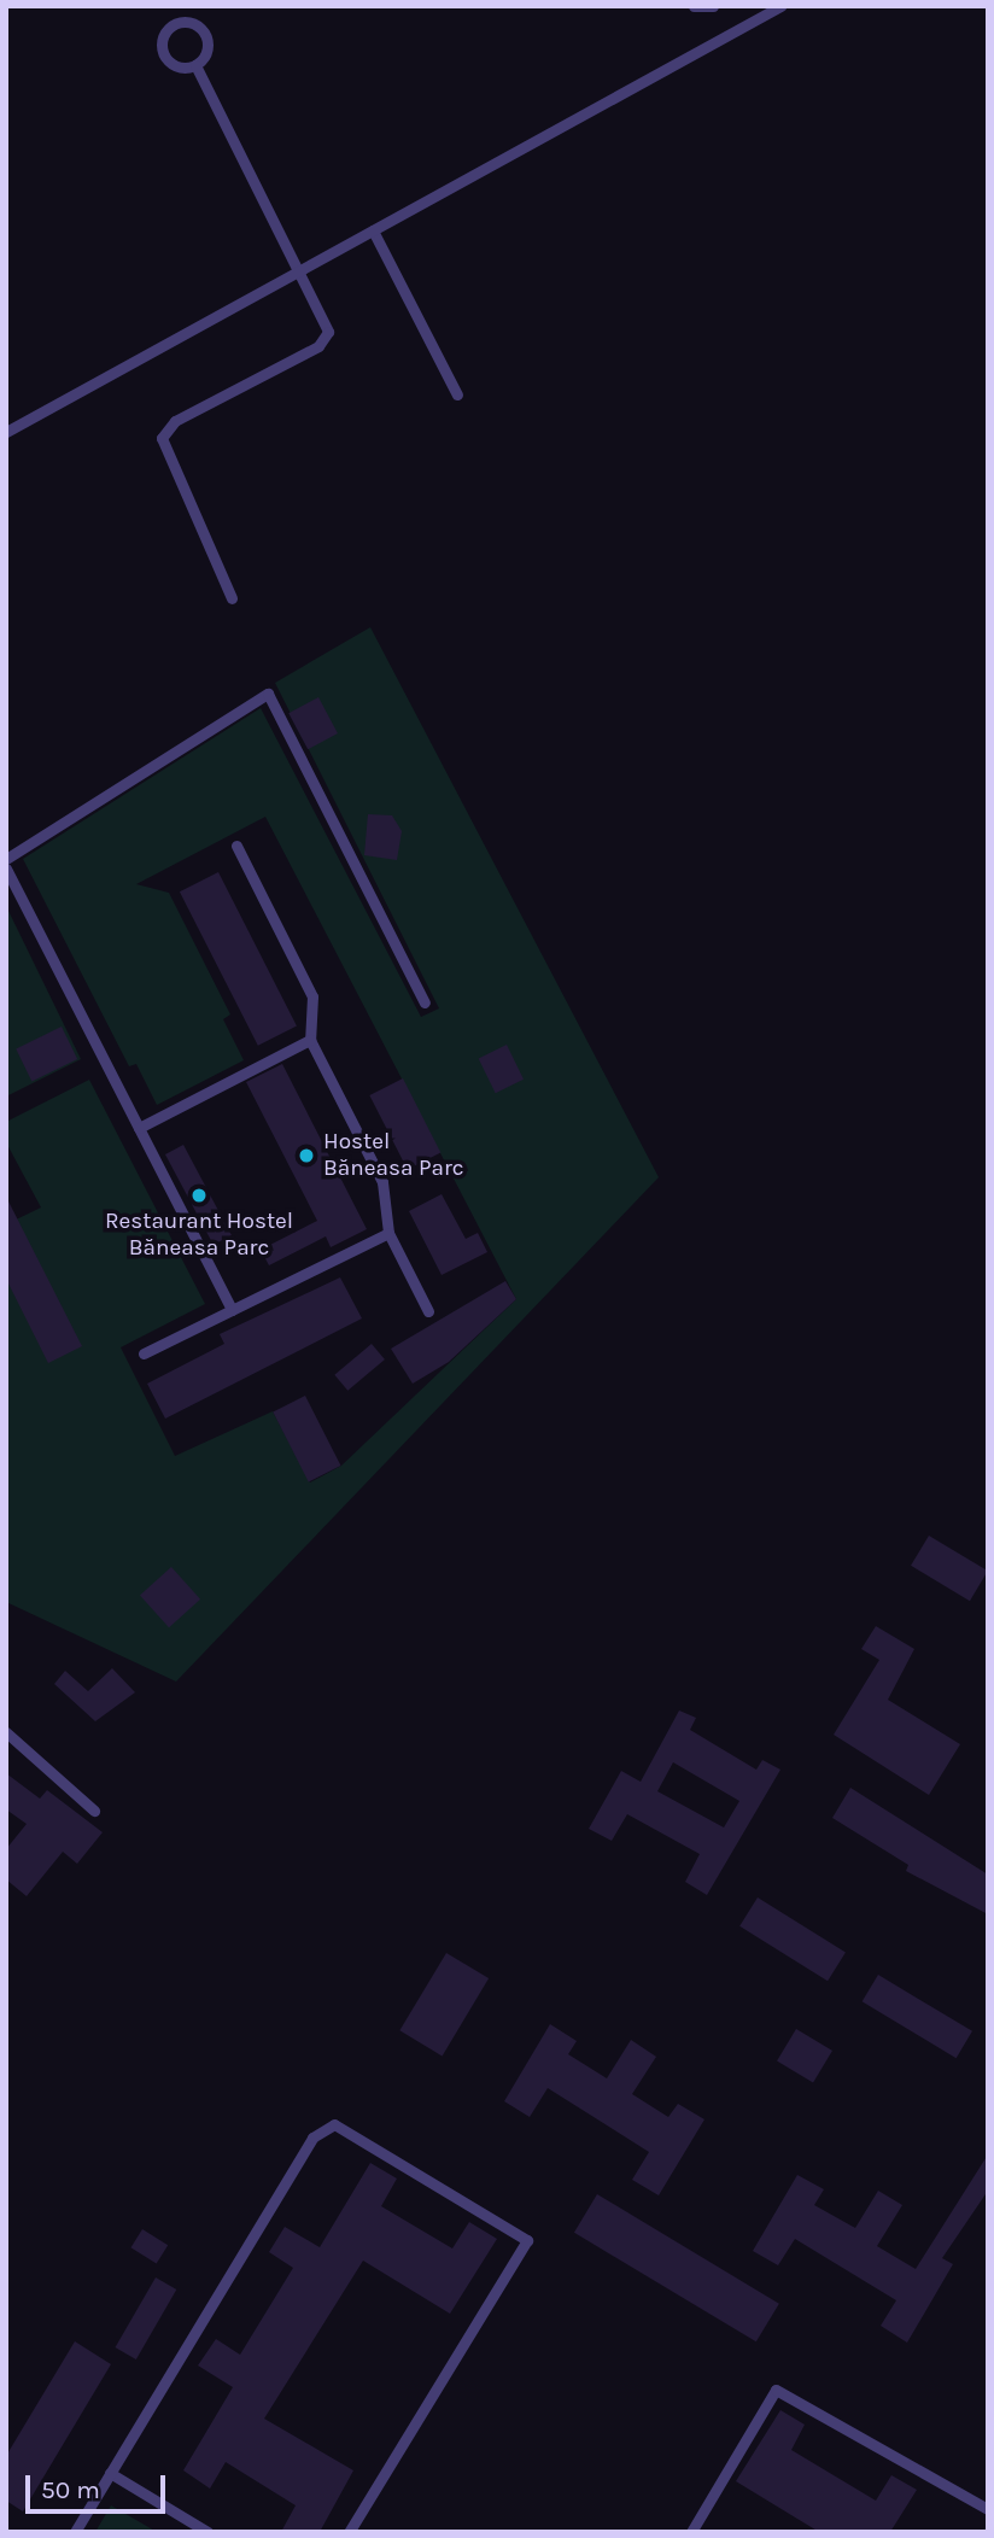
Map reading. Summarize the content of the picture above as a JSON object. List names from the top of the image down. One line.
{"places":["Hostel Băneasa Parc","Restaurant Hostel Băneasa Parc"],"scale_bar":"50 m"}
